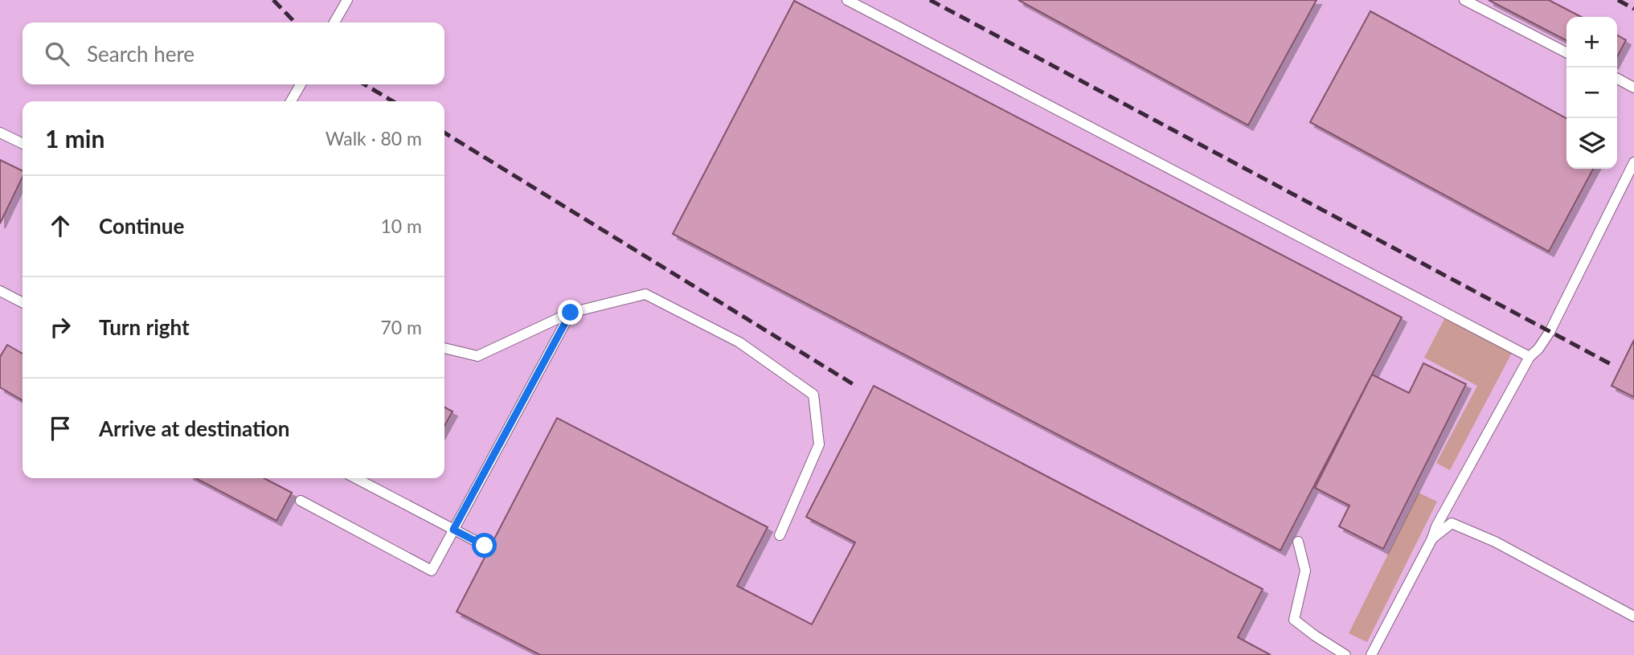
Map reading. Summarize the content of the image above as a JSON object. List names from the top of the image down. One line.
{"page":{"map_buttons":["+","−"],"search":"Search here","heading":["1 min","Walk · 80 m"],"list":[["Continue","10 m"],["Turn right","70 m"],"Arrive at destination"]}}
